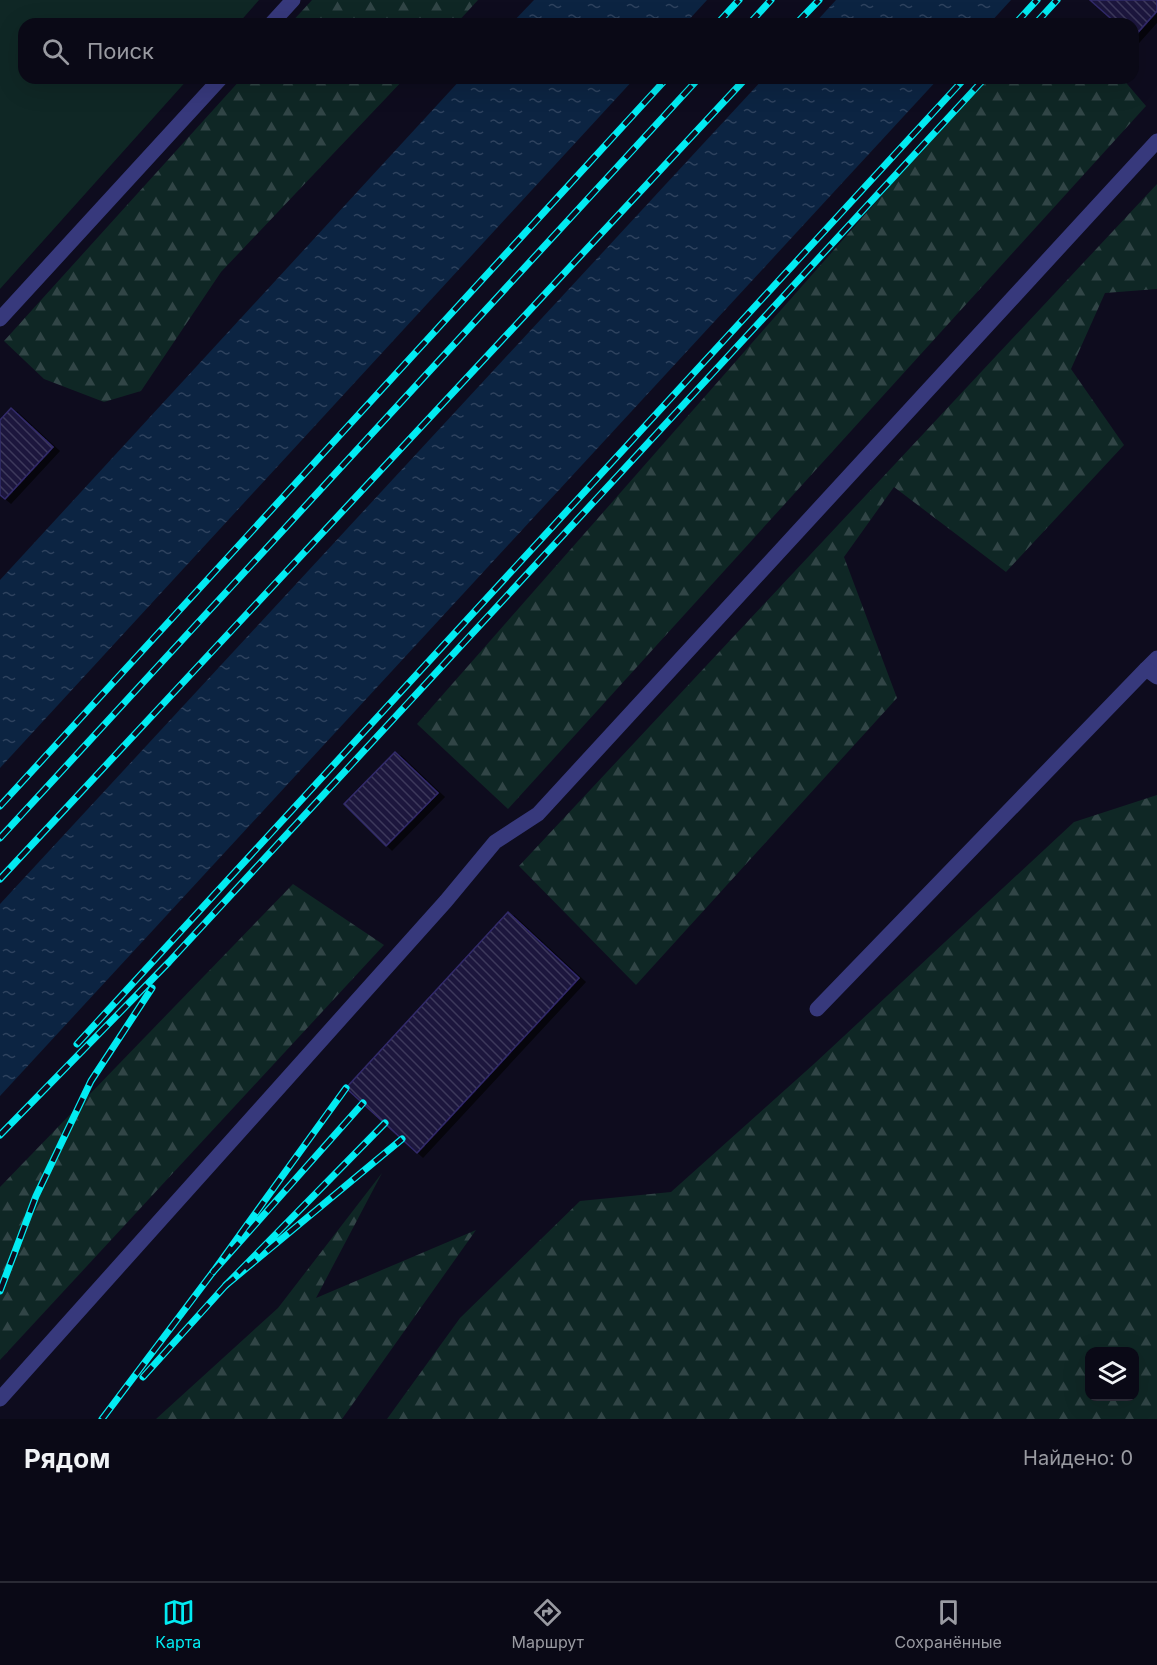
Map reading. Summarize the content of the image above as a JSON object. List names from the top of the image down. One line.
{"page":{"search":"Поиск","heading":["Рядом","Найдено: 0"],"nav":["Карта","Маршрут","Сохранённые"]}}
